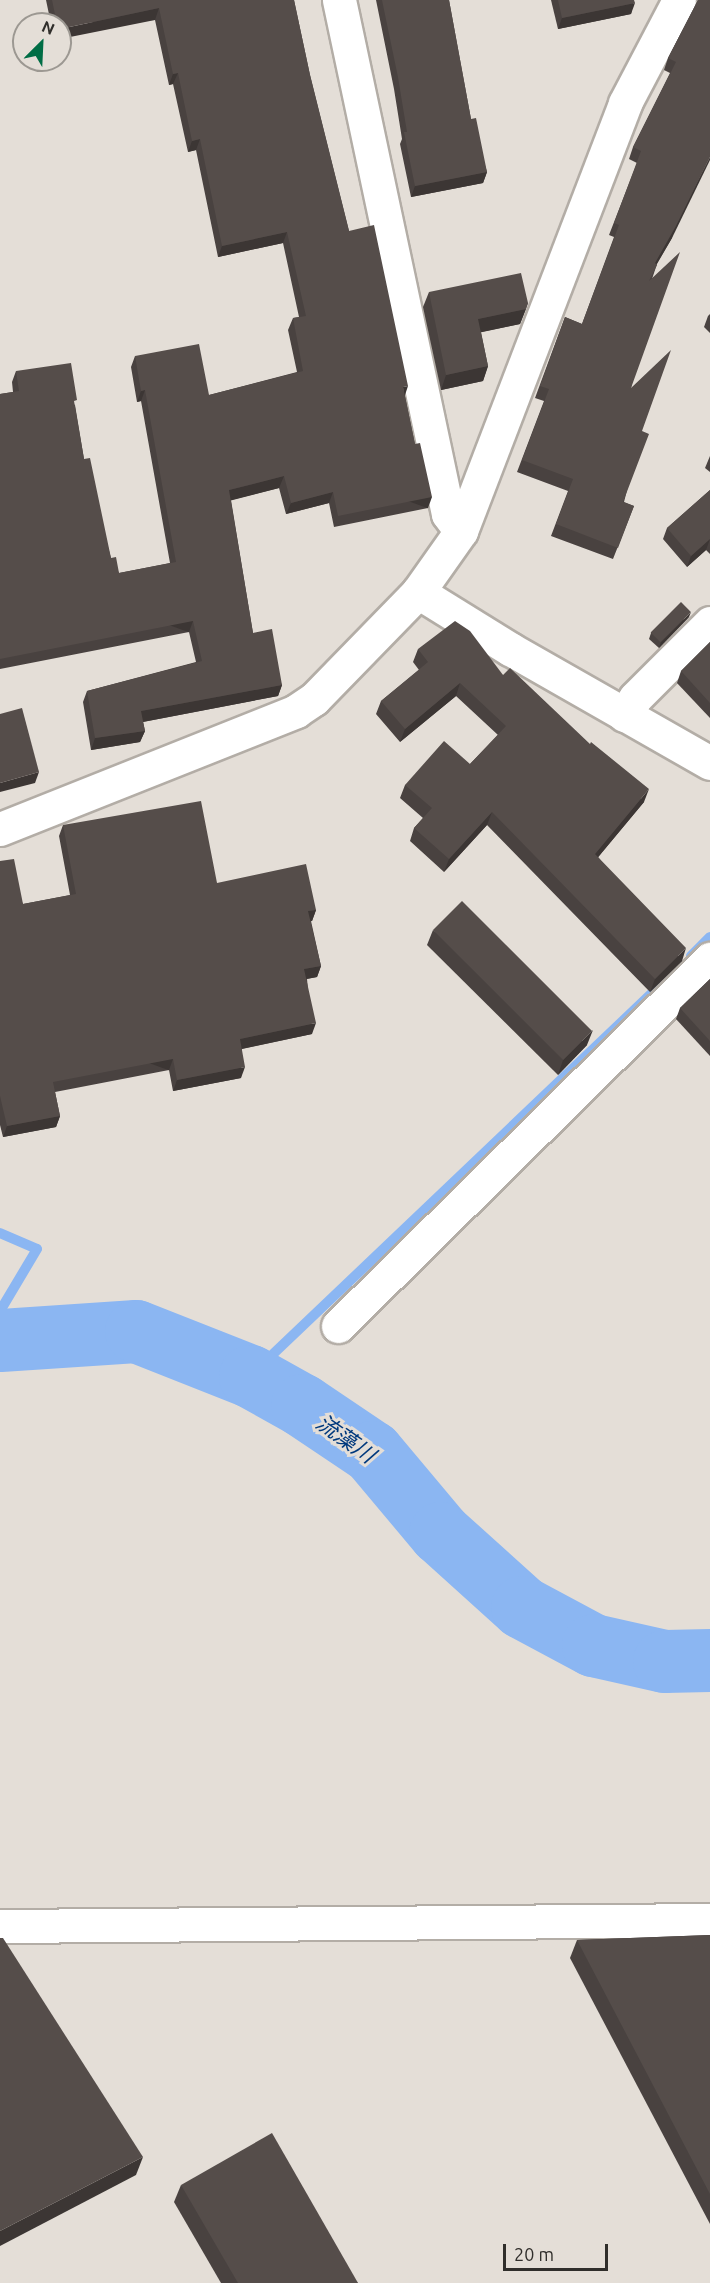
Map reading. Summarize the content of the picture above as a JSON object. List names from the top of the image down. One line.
{"water":["流藻川"],"scale_bar":"20 m","north":"top right"}
